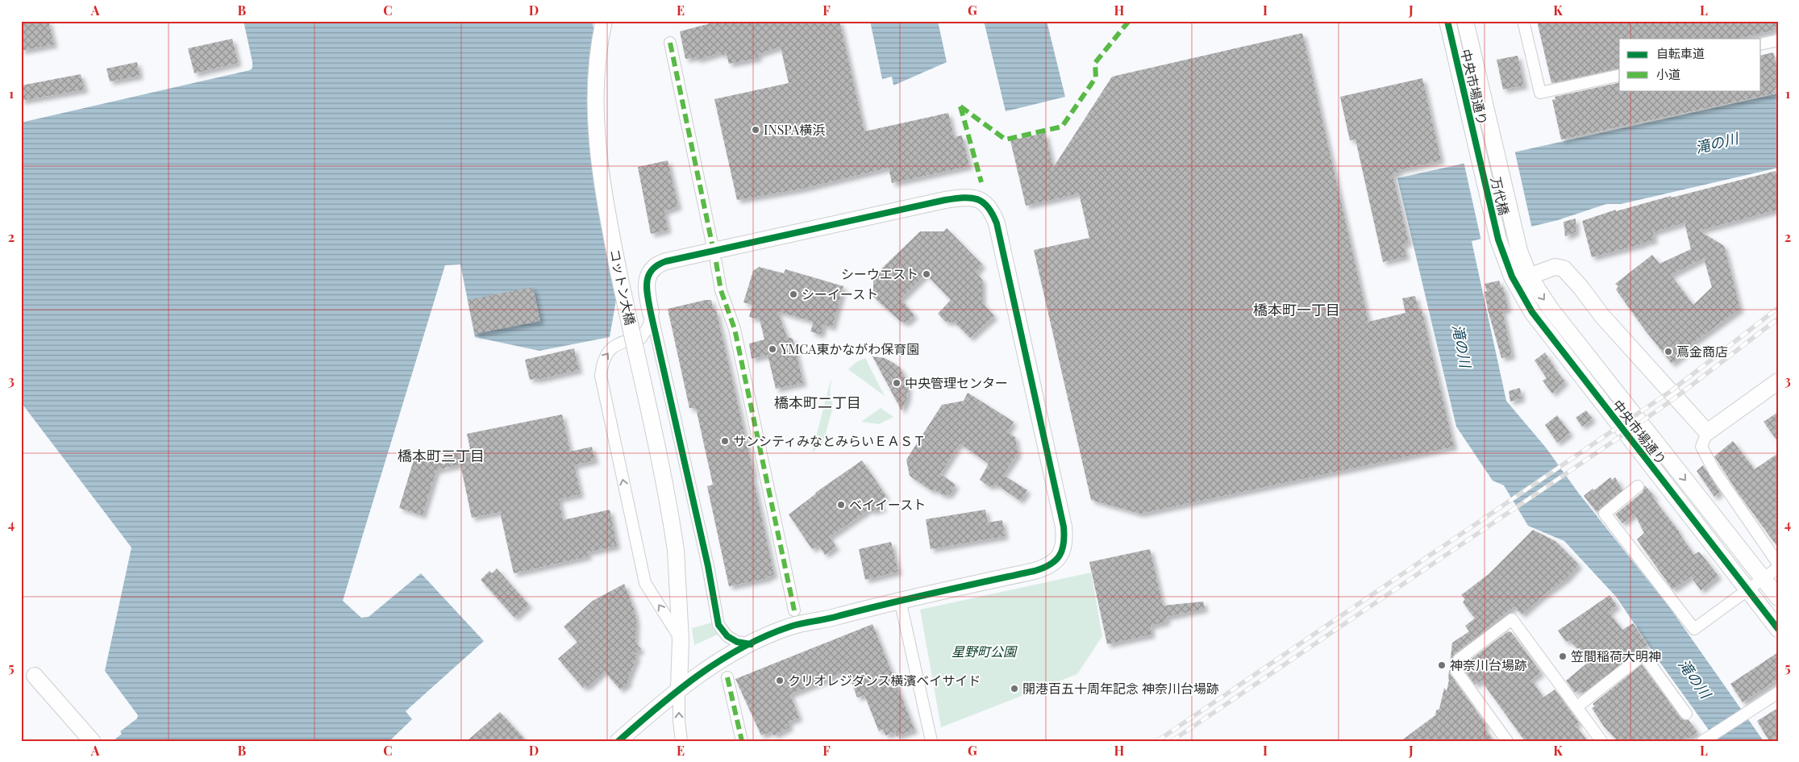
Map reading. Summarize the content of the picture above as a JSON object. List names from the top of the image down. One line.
{"streets":{"street":["中央市場通り","万代橋","コットン大橋"]},"crossings":[["中央市場通り","万代橋"]],"districts":["橋本町一丁目","橋本町二丁目","橋本町三丁目"],"water":["滝の川"],"parks":["星野町公園"],"places":["INSPA横浜","シーウエスト","シーイースト","YMCA東かながわ保育園","蔦金商店","中央管理センター","サンシティみなとみらいＥＡＳＴ","ベイイースト","笠間稲荷大明神","神奈川台場跡","クリオレジダンス横濱ベイサイド","開港百五十周年記念 神奈川台場跡"],"legend":["自転車道","小道"],"grid":{"columns":["A","B","C","D","E","F","G","H","I","J","K","L"],"rows":["1","2","3","4","5"]}}
